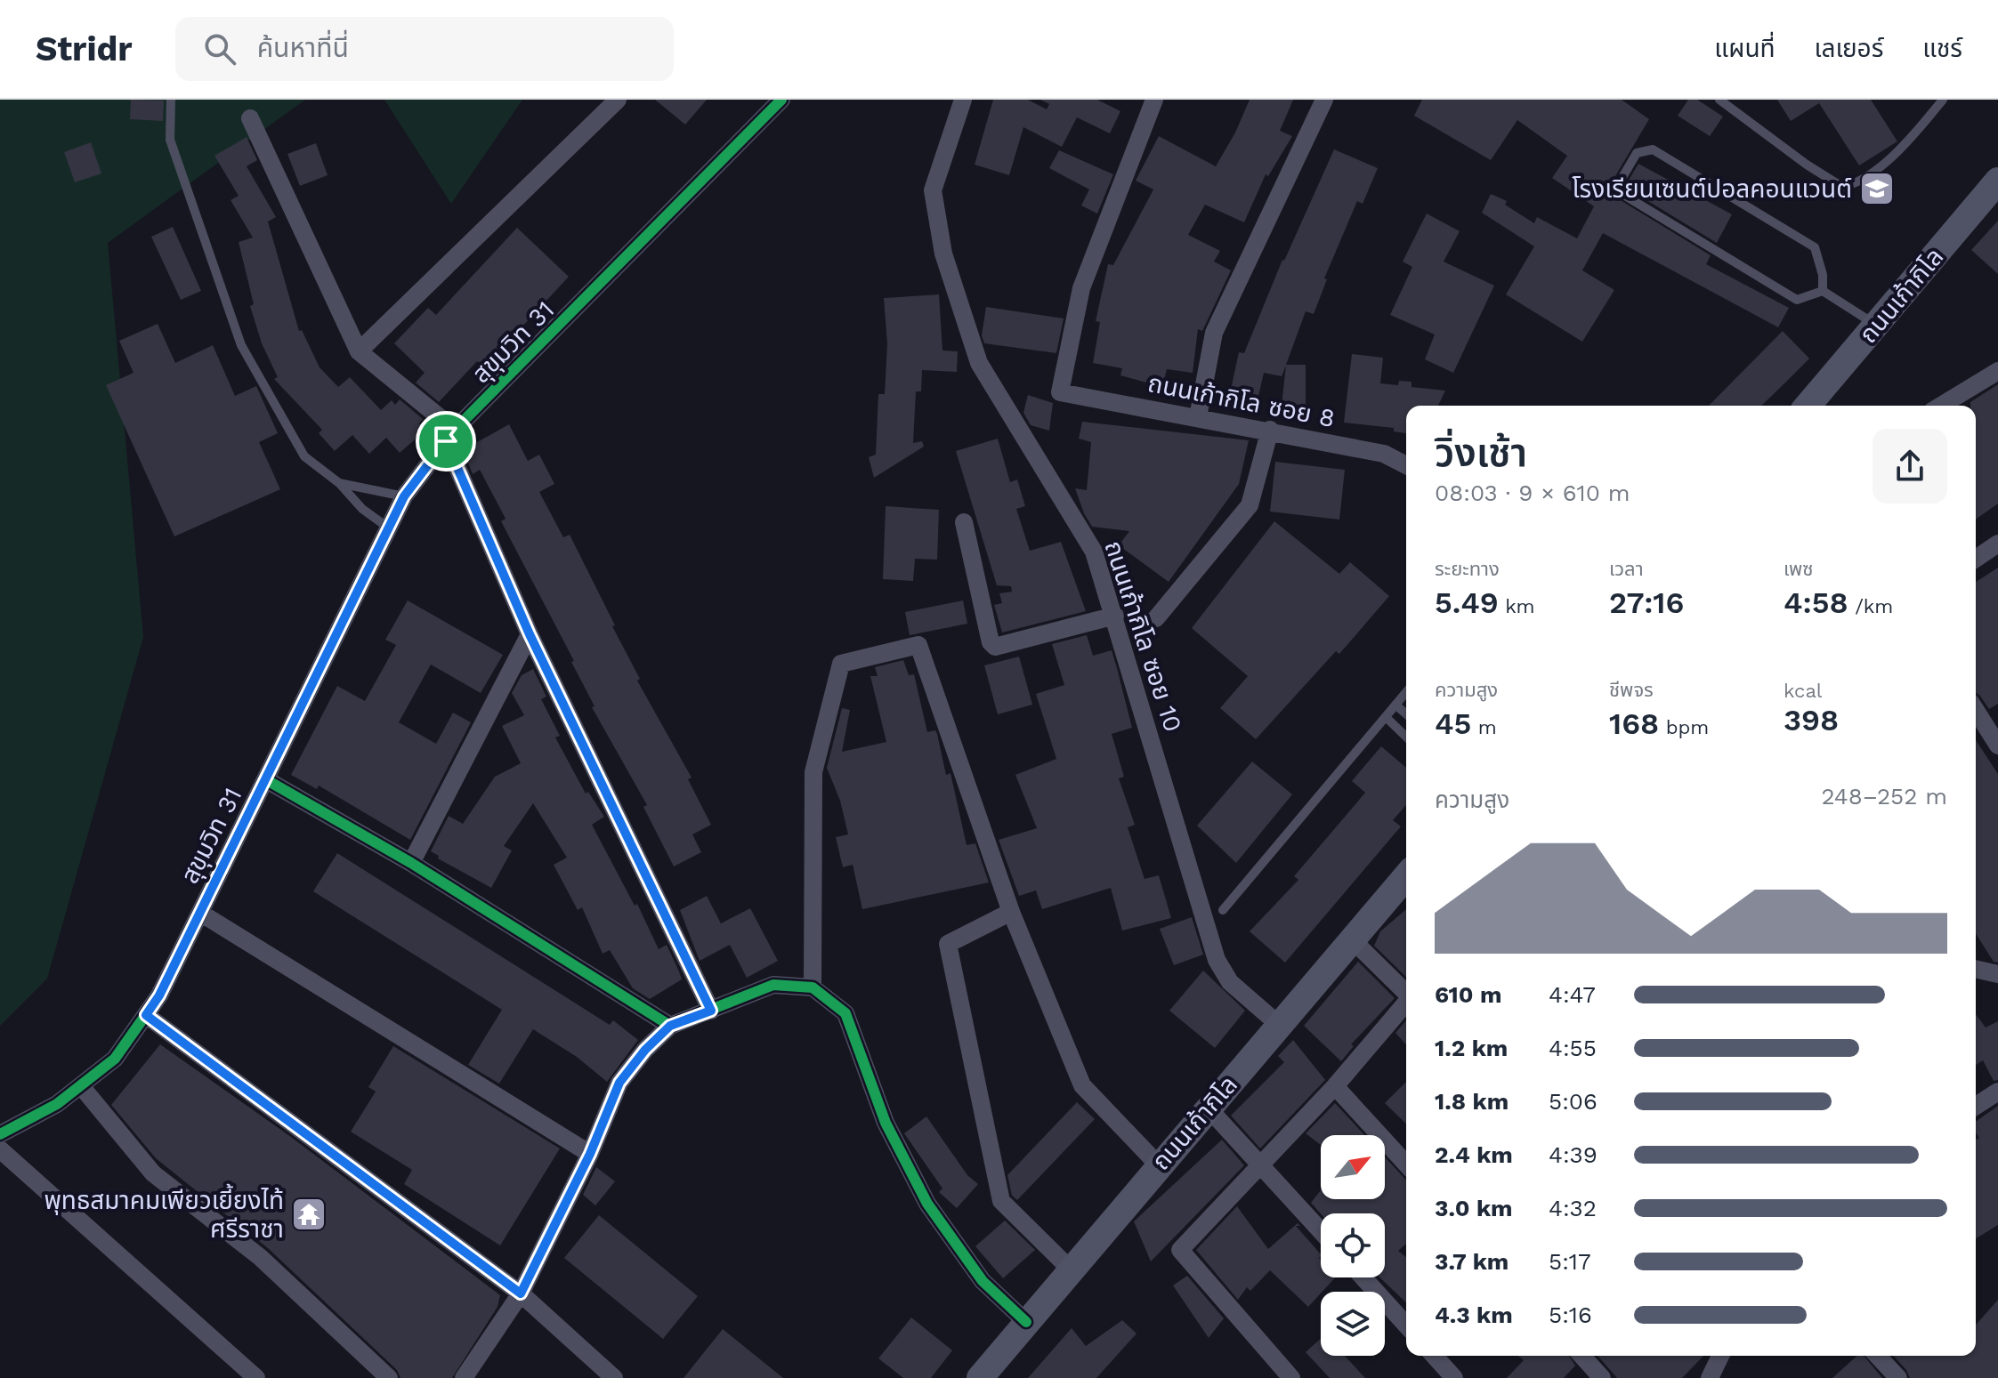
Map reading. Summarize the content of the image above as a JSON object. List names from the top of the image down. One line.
{"streets":{"main road":["ถนนเก้ากิโล"],"street":["สุขุมวิท 31","ถนนเก้ากิโล ซอย 8","ถนนเก้ากิโล ซอย 10"]},"crossings":[["ถนนเก้ากิโล","ถนนเก้ากิโล ซอย 10"]],"places":{"school or university":["โรงเรียนเซนต์ปอลคอนแวนต์"],"temple":["พุทธสมาคมเพียวเยี้ยงไท้ ศรีราชา"]},"north":"top right","page":{"header":"Stridr","search":"ค้นหาที่นี่","nav":["แผนที่","เลเยอร์","แชร์"],"heading":["วิ่งเช้า","08:03 · 9 × 610 m"],"stats":[["ระยะทาง","5.49 km"],["เวลา","27:16"],["เพซ","4:58 /km"],["ความสูง","45 m"],["ชีพจร","168 bpm"],["kcal","398"]],"chart":["ความสูง","248–252 m"],"list":[{"name":"610 m","note":"4:47"},{"name":"1.2 km","note":"4:55"},{"name":"1.8 km","note":"5:06"},{"name":"2.4 km","note":"4:39"},{"name":"3.0 km","note":"4:32"},{"name":"3.7 km","note":"5:17"},{"name":"4.3 km","note":"5:16"}]}}
